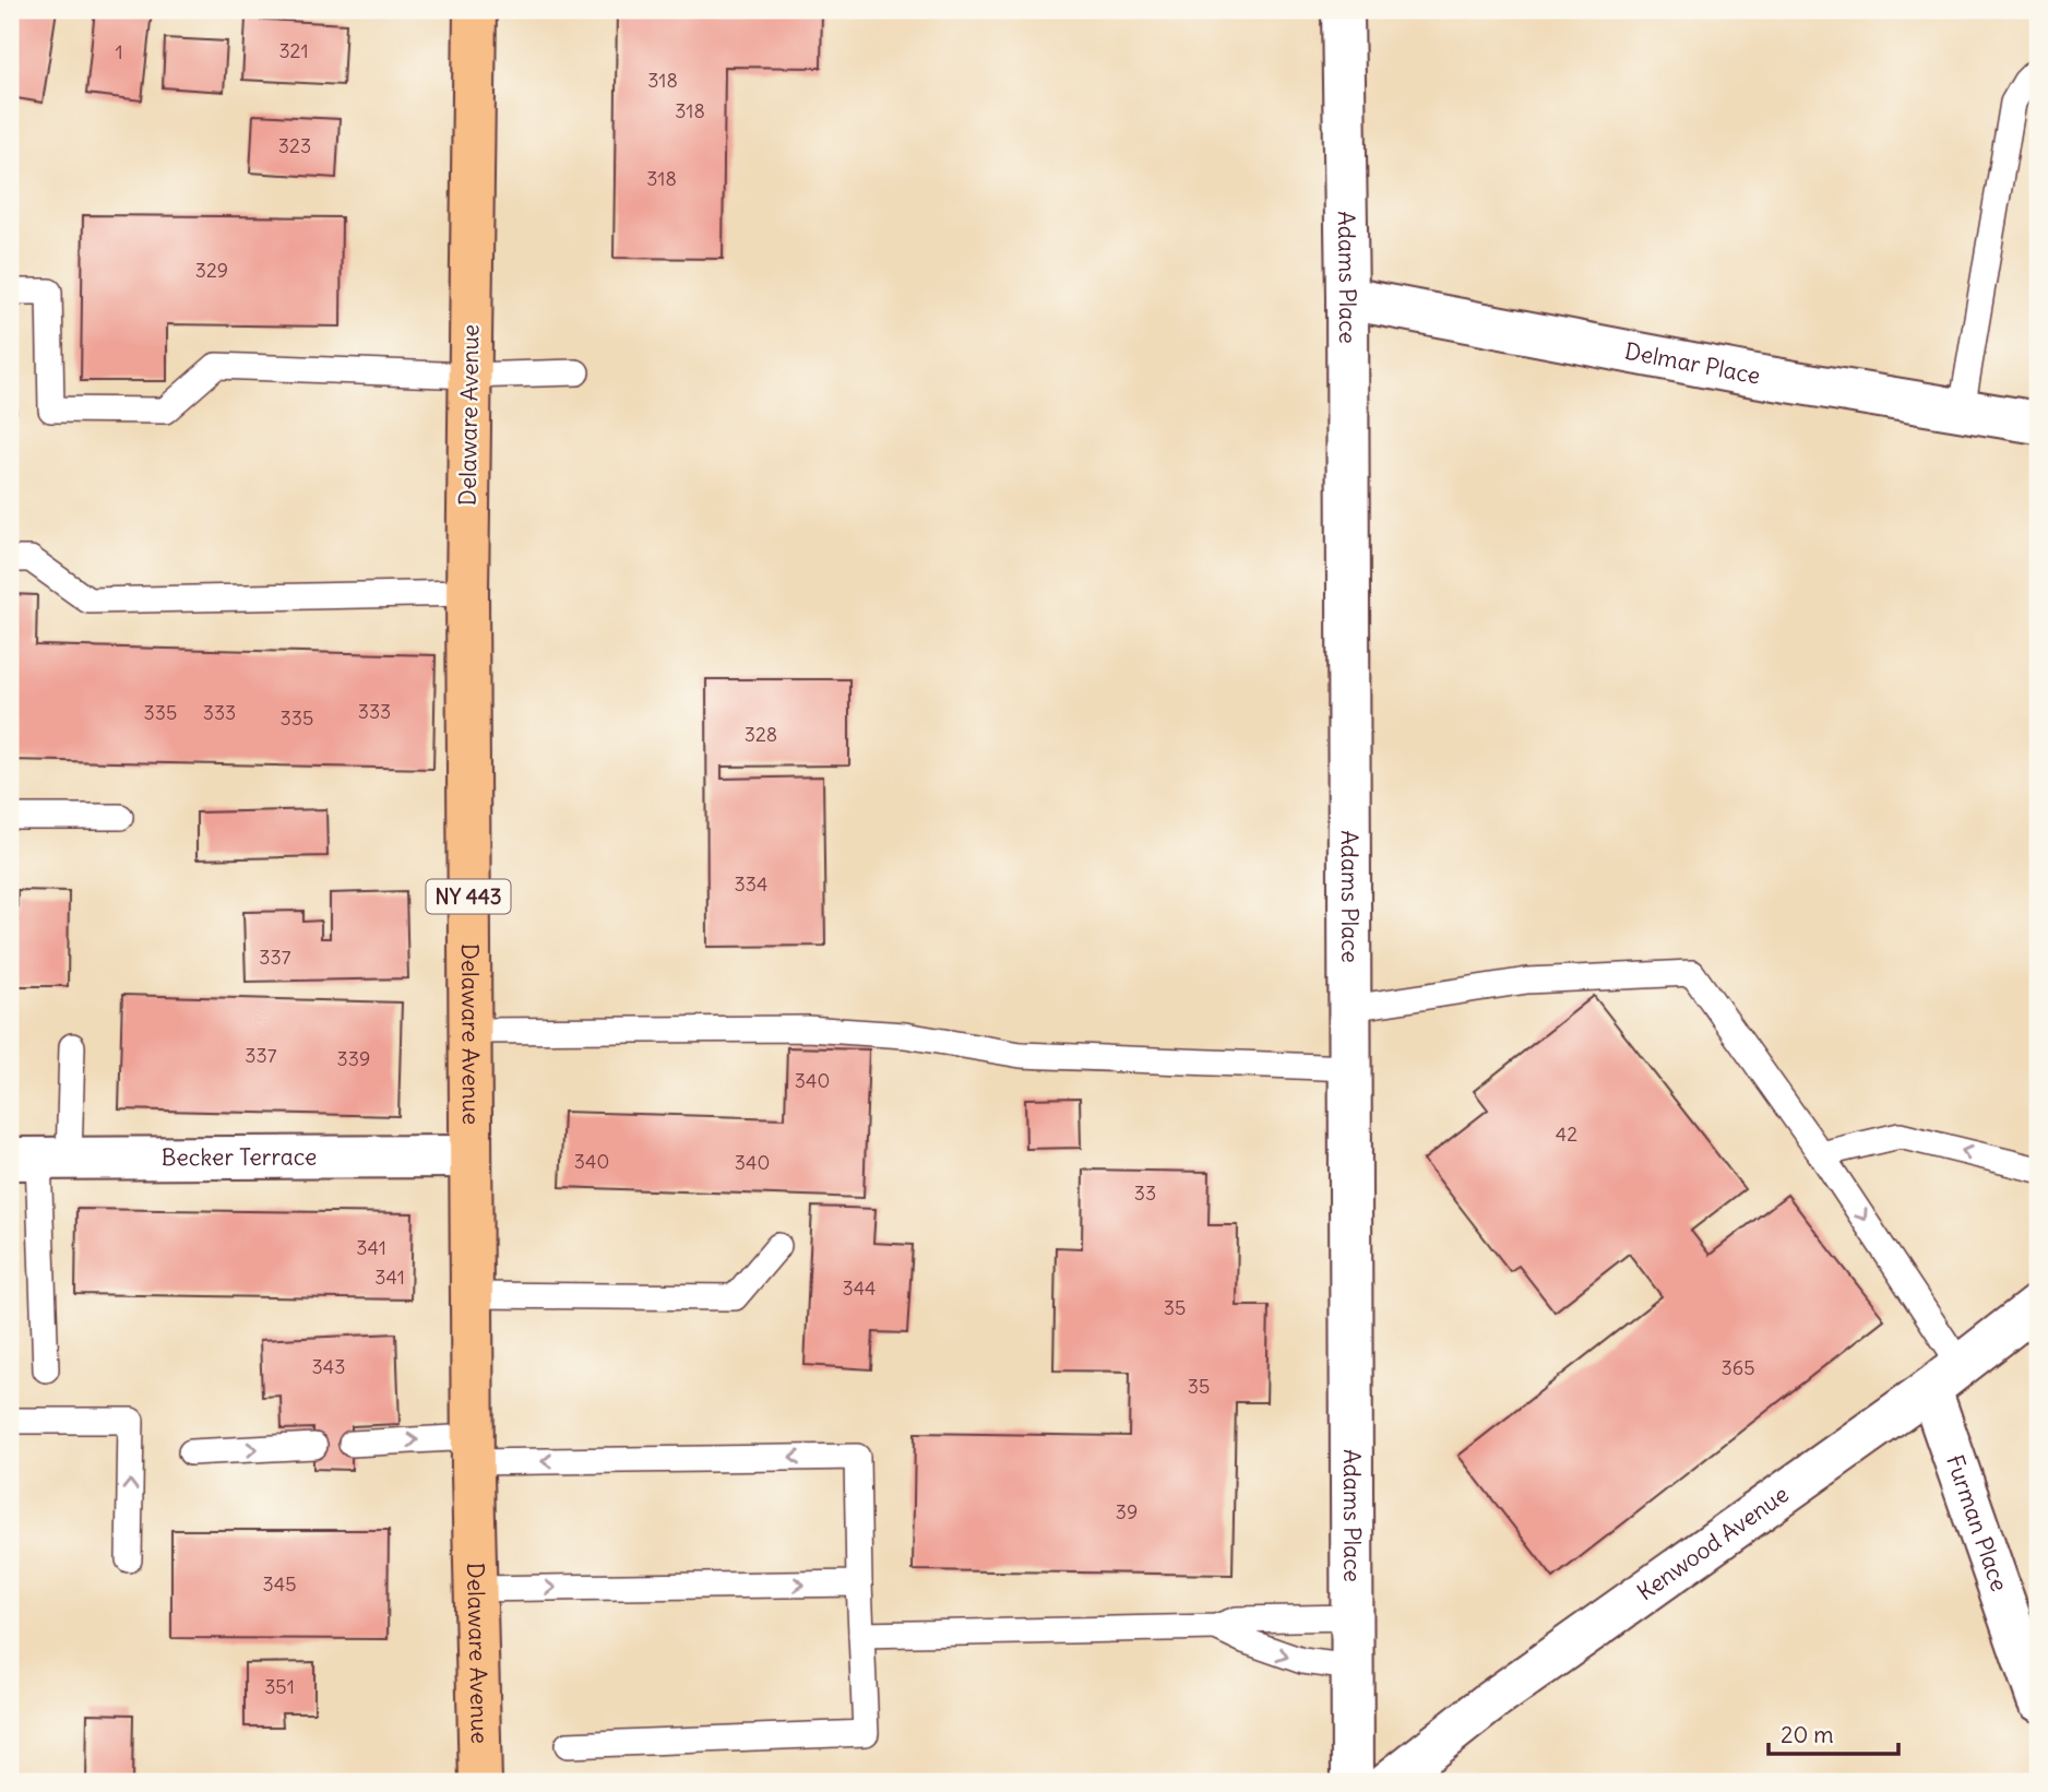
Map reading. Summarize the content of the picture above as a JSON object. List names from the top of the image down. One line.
{"streets":{"main road":["Delaware Avenue","NY 443"],"street":["Adams Place","Delmar Place","Becker Terrace","Furman Place","Kenwood Avenue"]},"crossings":[["Adams Place","Delmar Place"],["Delaware Avenue","Becker Terrace"],["Furman Place","Kenwood Avenue"]],"house_numbers":["321","1","318","318","323","318","329","333","335","333","335","328","334","337","337","339","340","42","340","340","33","341","341","344","35","343","365","35","39","345","351"],"scale_bar":"20 m"}
